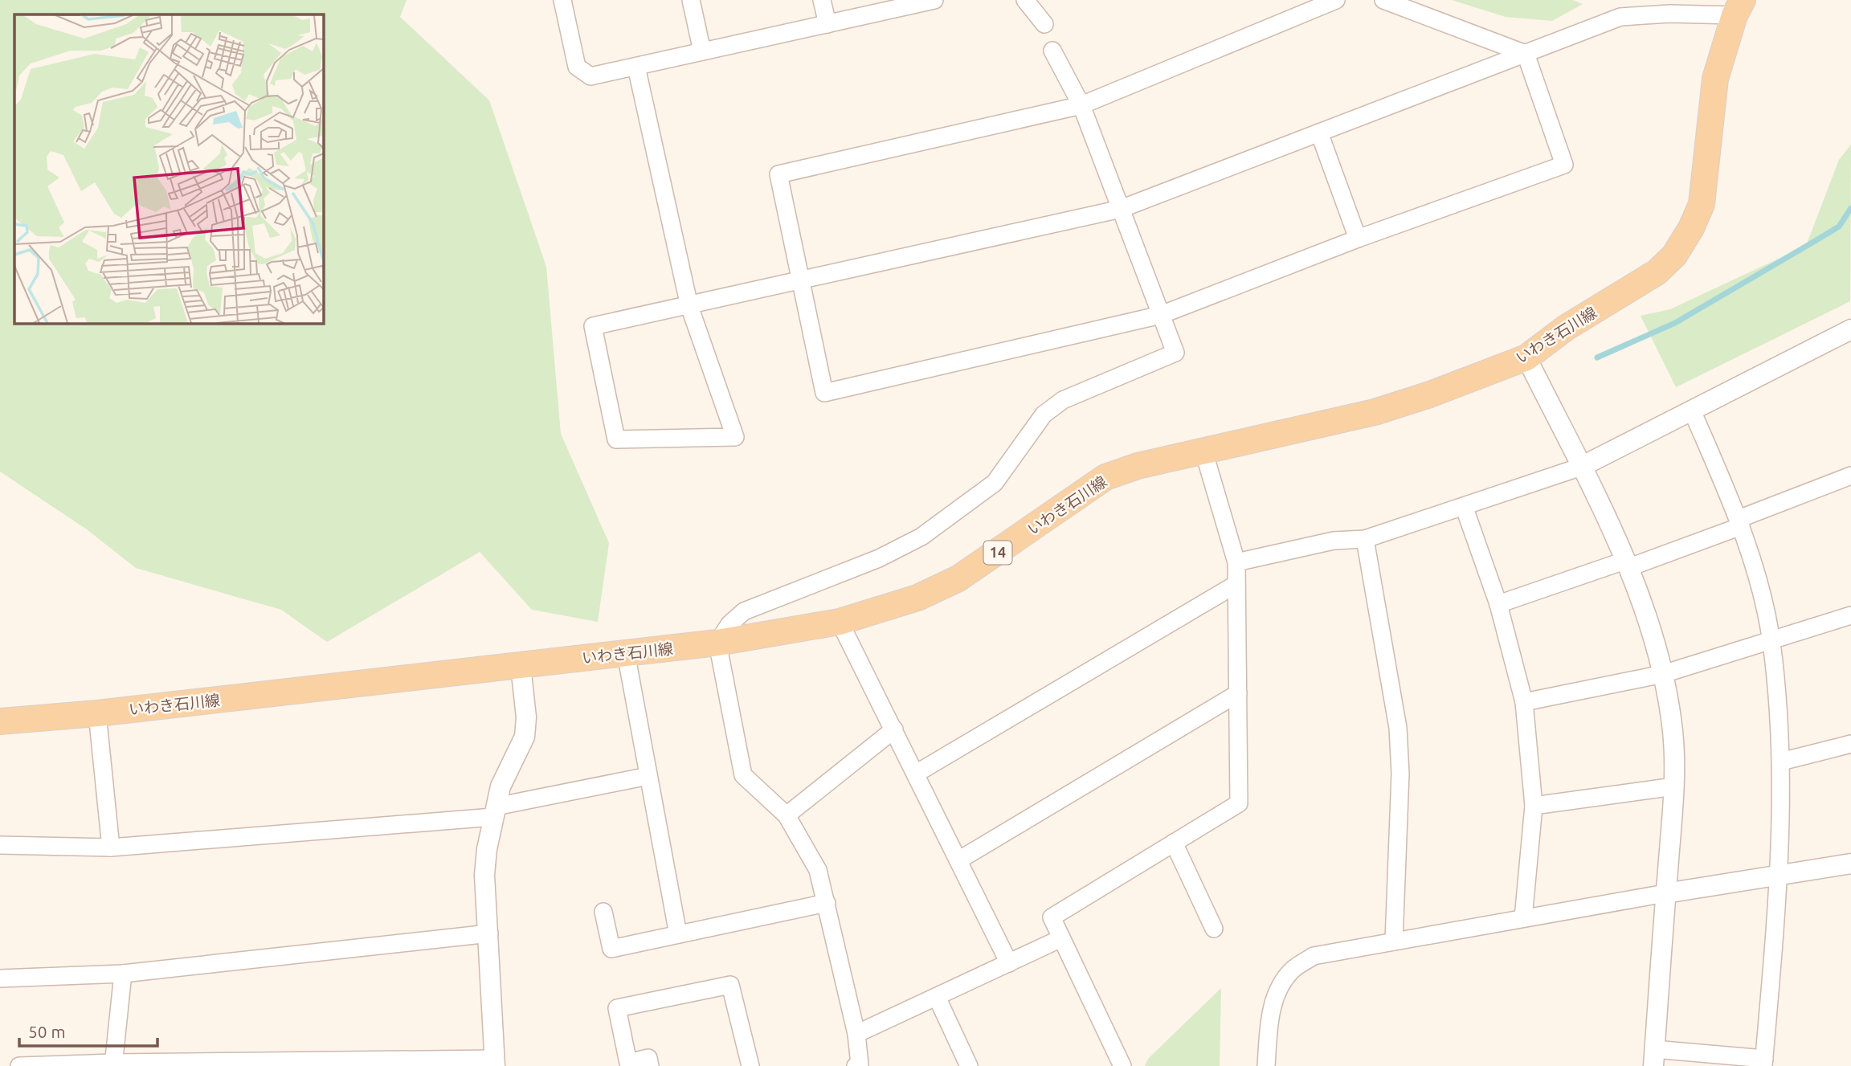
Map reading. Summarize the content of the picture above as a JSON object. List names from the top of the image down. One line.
{"streets":{"main road":["いわき石川線","14"]},"scale_bar":"50 m"}
